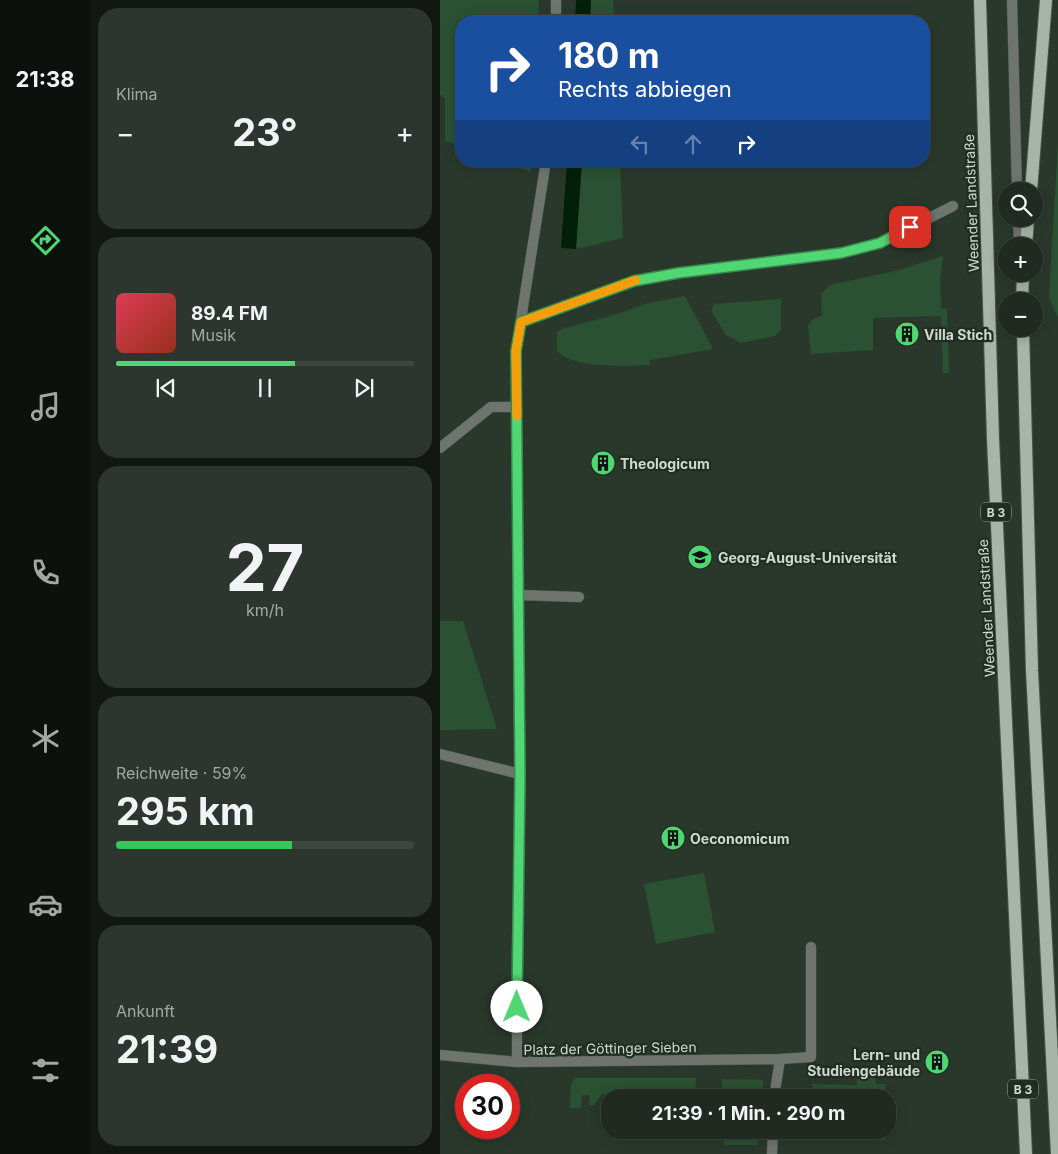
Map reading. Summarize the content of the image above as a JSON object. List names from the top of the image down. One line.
{"streets":{"main road":["Weender Landstraße","B 3"],"street":["Platz der Göttinger Sieben"]},"places":{"building":["Villa Stich","Theologicum","Oeconomicum","Lern- und Studiengebäude"],"school or university":["Georg-August-Universität"]},"page":{"tabs":"21:38","tile":["Klima",["27","km/h"],["Reichweite · 59%","295 km"],["Ankunft","21:39"]],"turn":["180 m","Rechts abbiegen"],"heat":["−","23°","+"],"map_buttons":["+","−"],"song":["89.4 FM","Musik"],"limit":"30","trip":"21:39 · 1 Min. · 290 m"}}
